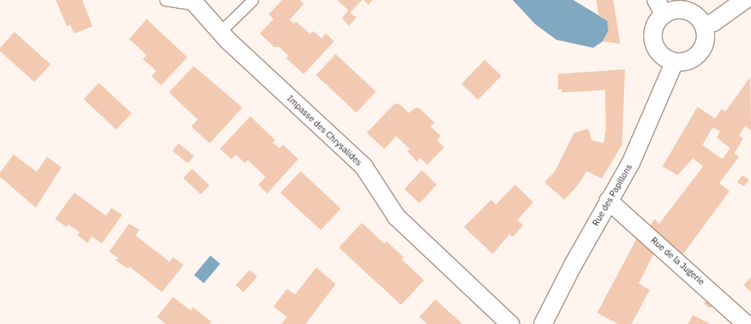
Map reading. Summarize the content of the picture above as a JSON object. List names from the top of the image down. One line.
{"streets":{"street":["Impasse des Chrysalides","Rue des Papillons","Rue de la Jugerie"]},"crossings":[["Rue des Papillons","Rue de la Jugerie"]]}
